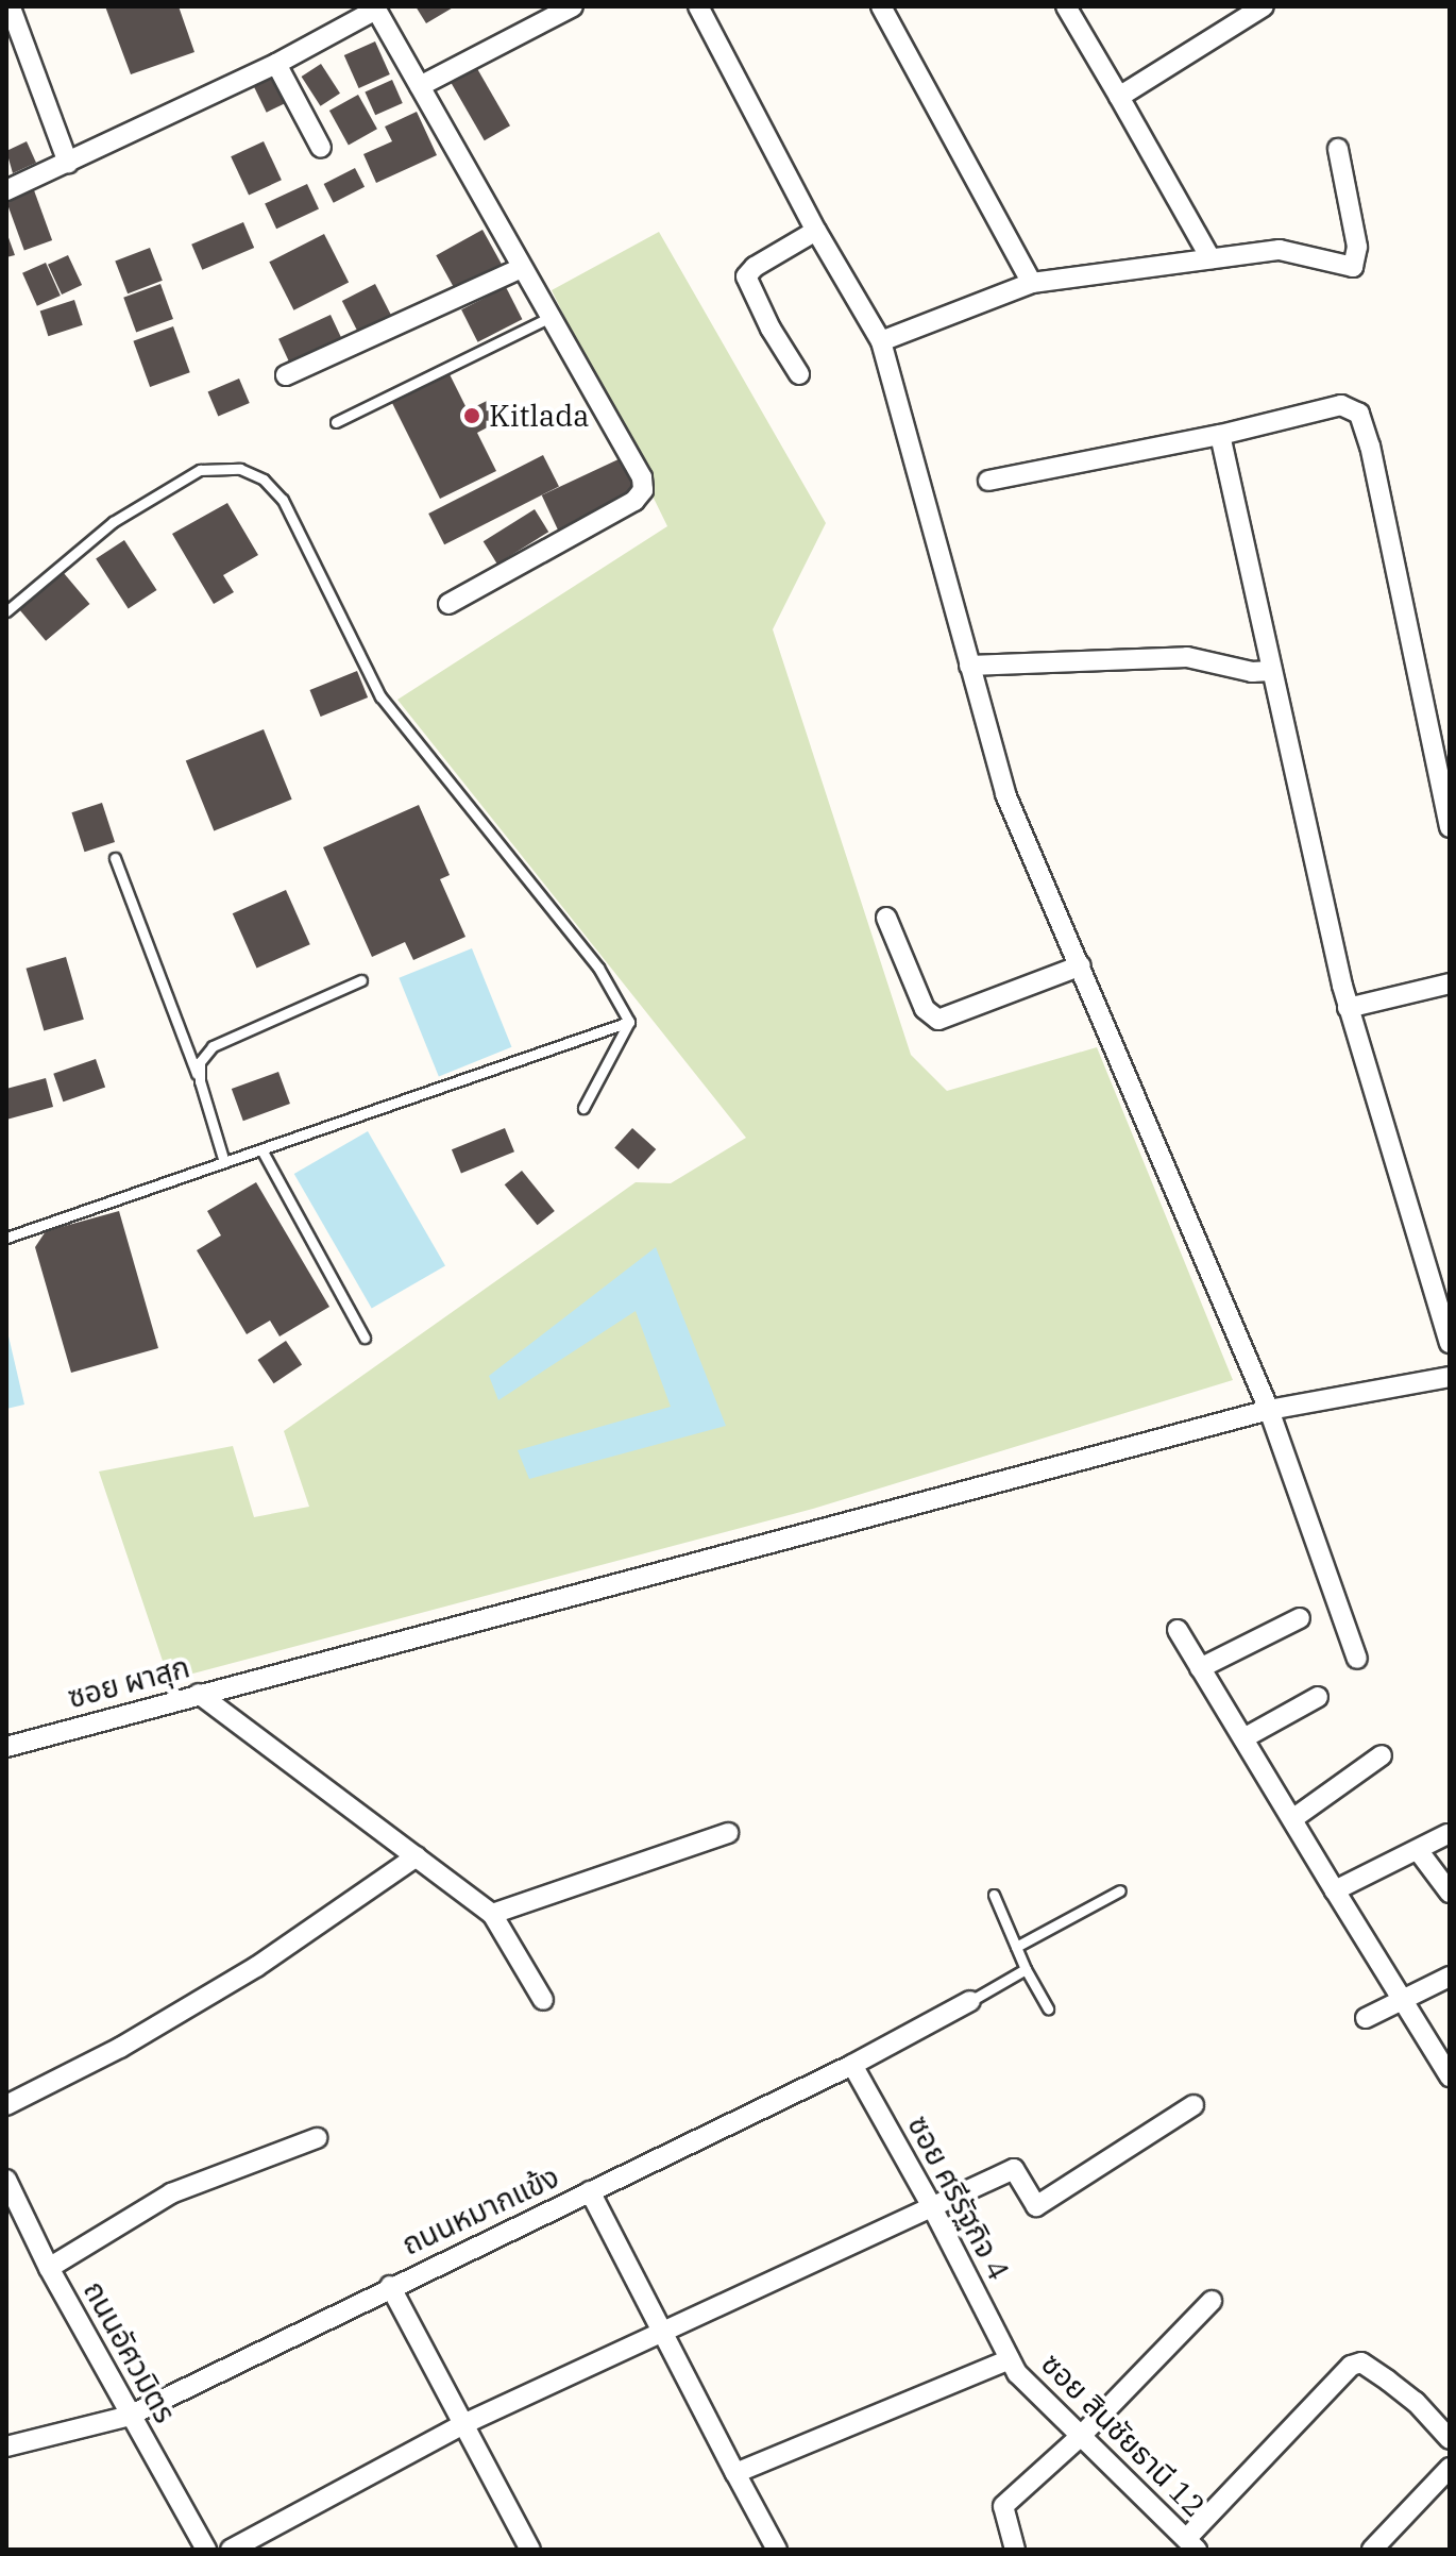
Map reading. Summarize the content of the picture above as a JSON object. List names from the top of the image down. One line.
{"streets":{"street":["ซอย ผาสุก","ซอย ศรีรัฐกิจ 4","ถนนหมากแข้ง","ถนนอัศวมิตร","ซอย สินชัยธานี 12"]},"crossings":[["ซอย ศรีรัฐกิจ 4","ถนนหมากแข้ง"],["ซอย ศรีรัฐกิจ 4","ซอย สินชัยธานี 12"],["ถนนหมากแข้ง","ถนนอัศวมิตร"]],"places":["Kitlada"]}
